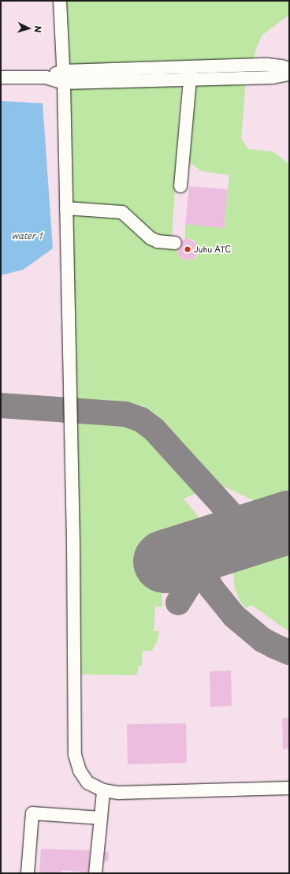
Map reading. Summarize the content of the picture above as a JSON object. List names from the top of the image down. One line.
{"water":["water 1"],"places":["Juhu ATC"],"north":"right"}
